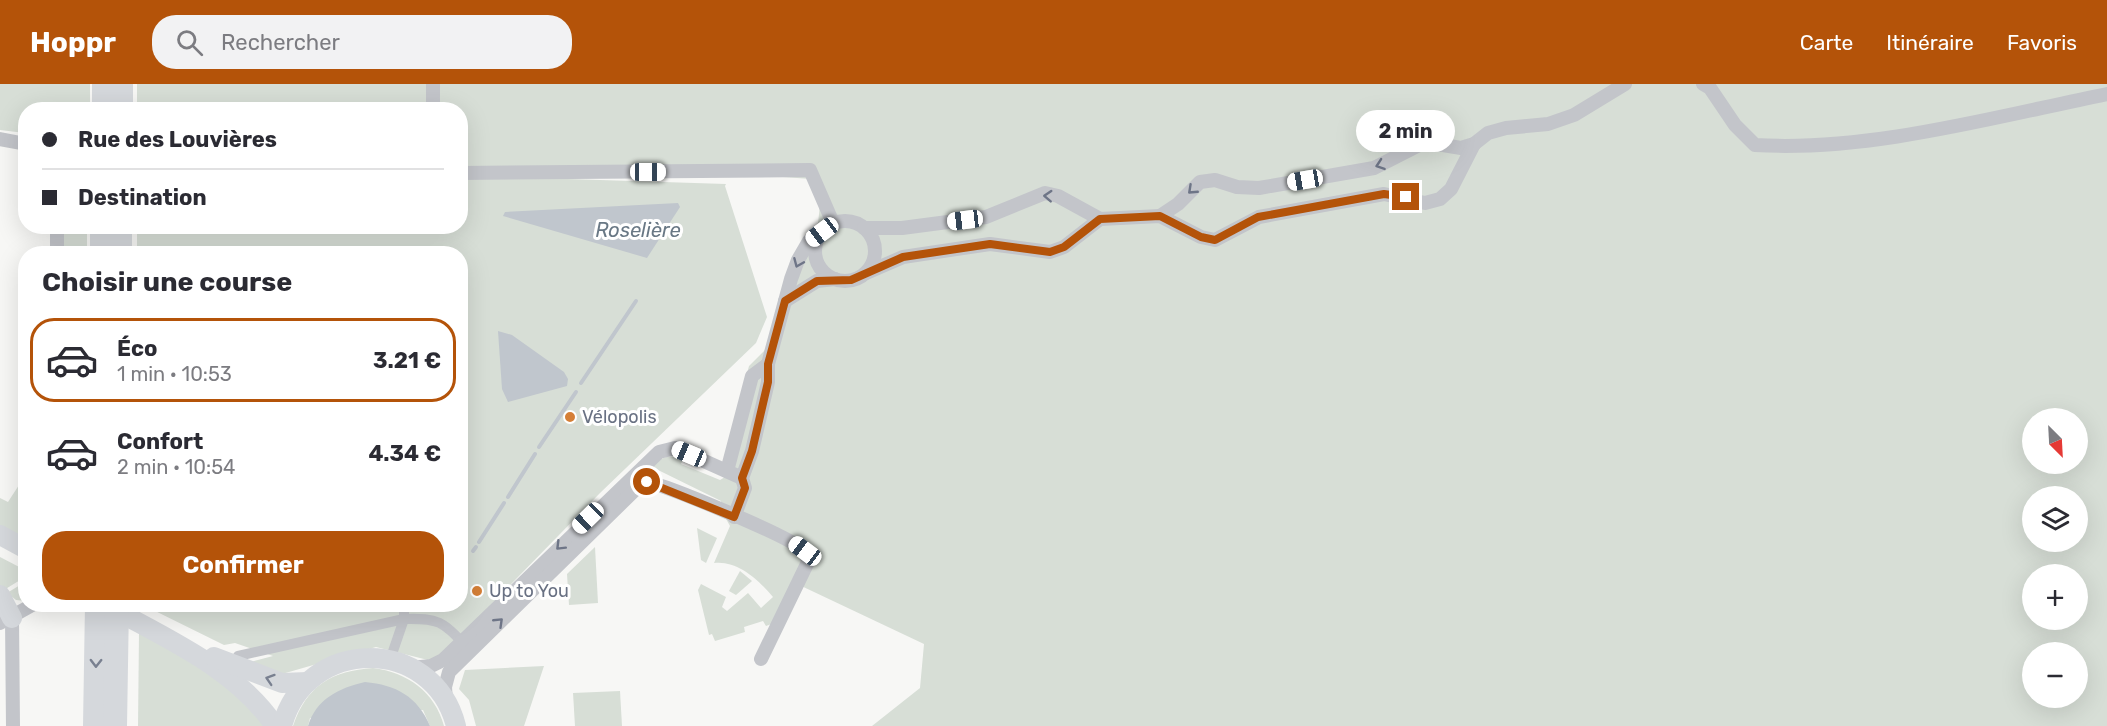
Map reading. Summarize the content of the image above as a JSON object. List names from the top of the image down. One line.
{"water":["Roselière"],"places":["Vélopolis","Up to You"],"north":"bottom right","page":{"header":"Hoppr","search":"Rechercher","nav":["Carte","Itinéraire","Favoris"],"banner":["Rue des Louvières","Destination"],"bubble":"2 min","heading":"Choisir une course","list":[{"name":"Éco","note":"1 min · 10:53","value":"3.21 €"},{"name":"Confort","note":"2 min · 10:54","value":"4.34 €"}],"map_buttons":["+","−"],"buttons":"Confirmer"}}
